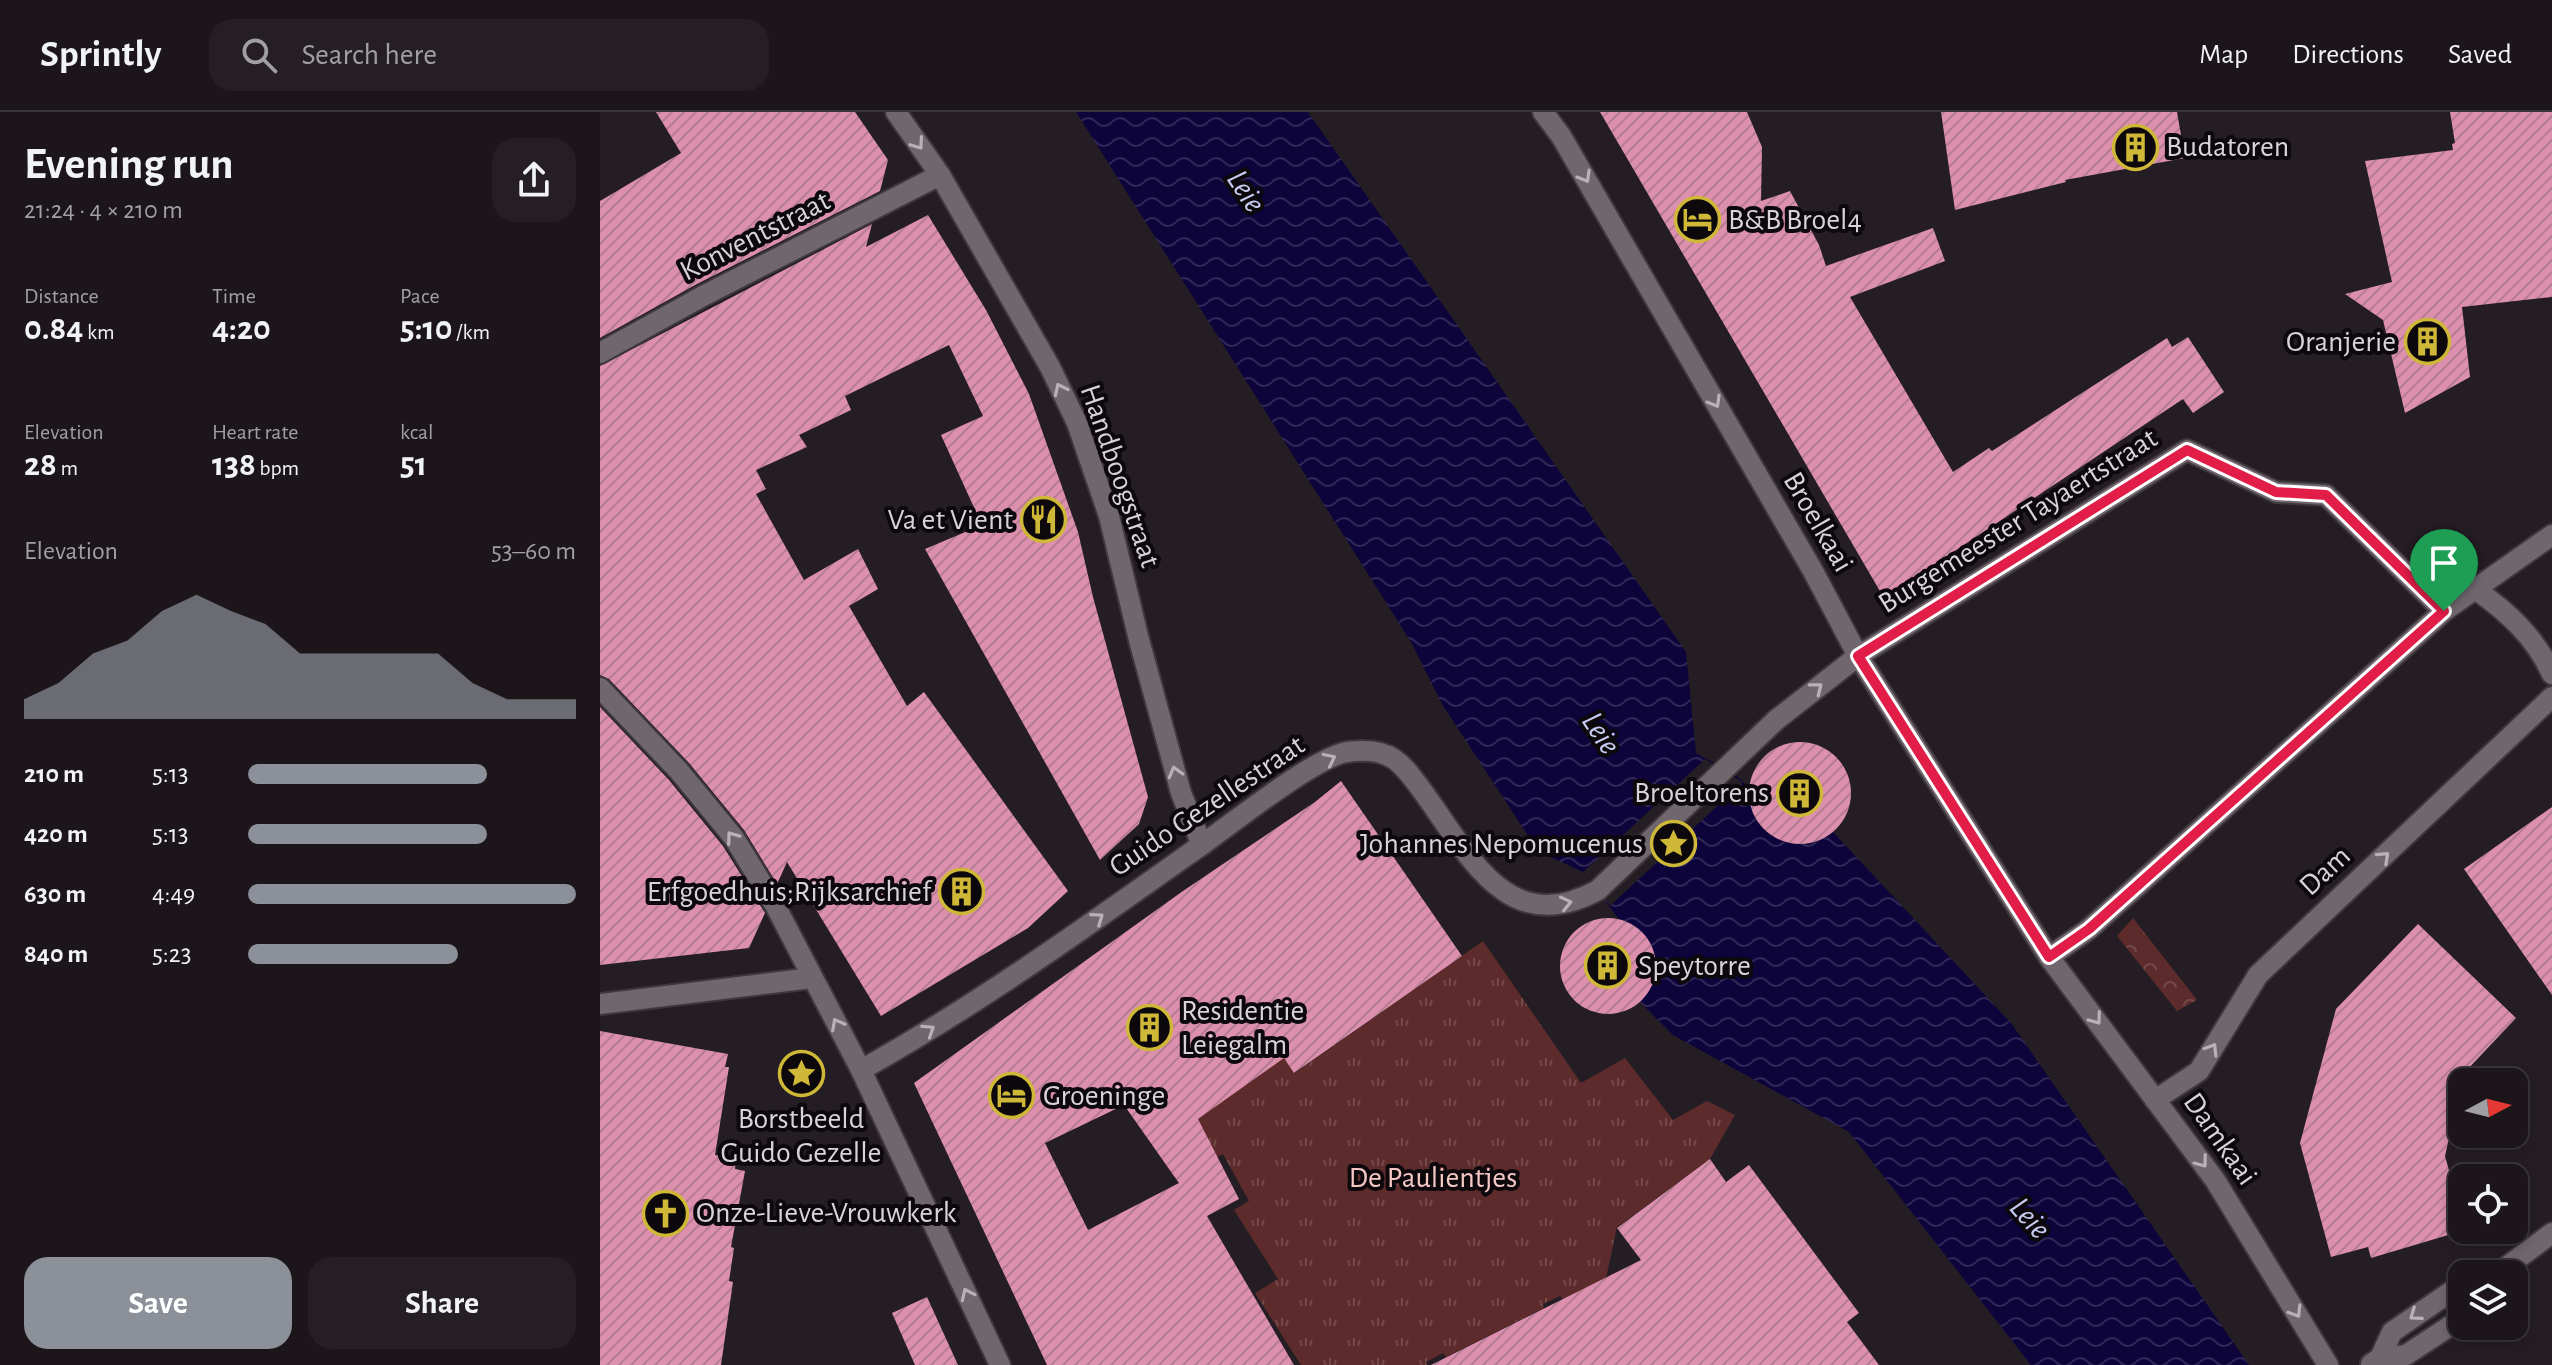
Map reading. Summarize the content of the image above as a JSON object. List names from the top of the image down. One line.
{"streets":{"street":["Konventstraat","Handboogstraat","Burgemeester Tayaertstraat","Broelkaai","Guido Gezellestraat","Dam","Damkaai"]},"crossings":[["Konventstraat","Handboogstraat"],["Handboogstraat","Guido Gezellestraat"],["Burgemeester Tayaertstraat","Broelkaai"],["Burgemeester Tayaertstraat","Guido Gezellestraat"],["Broelkaai","Guido Gezellestraat"],["Broelkaai","Damkaai"],["Dam","Damkaai"]],"one_way":["Handboogstraat","Broelkaai","Guido Gezellestraat","Damkaai"],"water":["Leie"],"parks":["De Paulientjes"],"places":{"building":["Budatoren","Oranjerie","Broeltorens","Erfgoedhuis;Rijksarchief","Speytorre","Residentie Leiegalm"],"hotel":["B&B Broel4","Groeninge"],"restaurant":["Va et Vient"],"place":["Johannes Nepomucenus","Borstbeeld Guido Gezelle"],"church":["Onze-Lieve-Vrouwkerk"]},"north":"right","page":{"header":"Sprintly","search":"Search here","nav":["Map","Directions","Saved"],"heading":["Evening run","21:24 · 4 × 210 m"],"stats":[["Distance","0.84 km"],["Time","4:20"],["Pace","5:10 /km"],["Elevation","28 m"],["Heart rate","138 bpm"],["kcal","51"]],"chart":["Elevation","53–60 m"],"list":[{"name":"210 m","note":"5:13"},{"name":"420 m","note":"5:13"},{"name":"630 m","note":"4:49"},{"name":"840 m","note":"5:23"}],"buttons":["Save","Share"]}}
